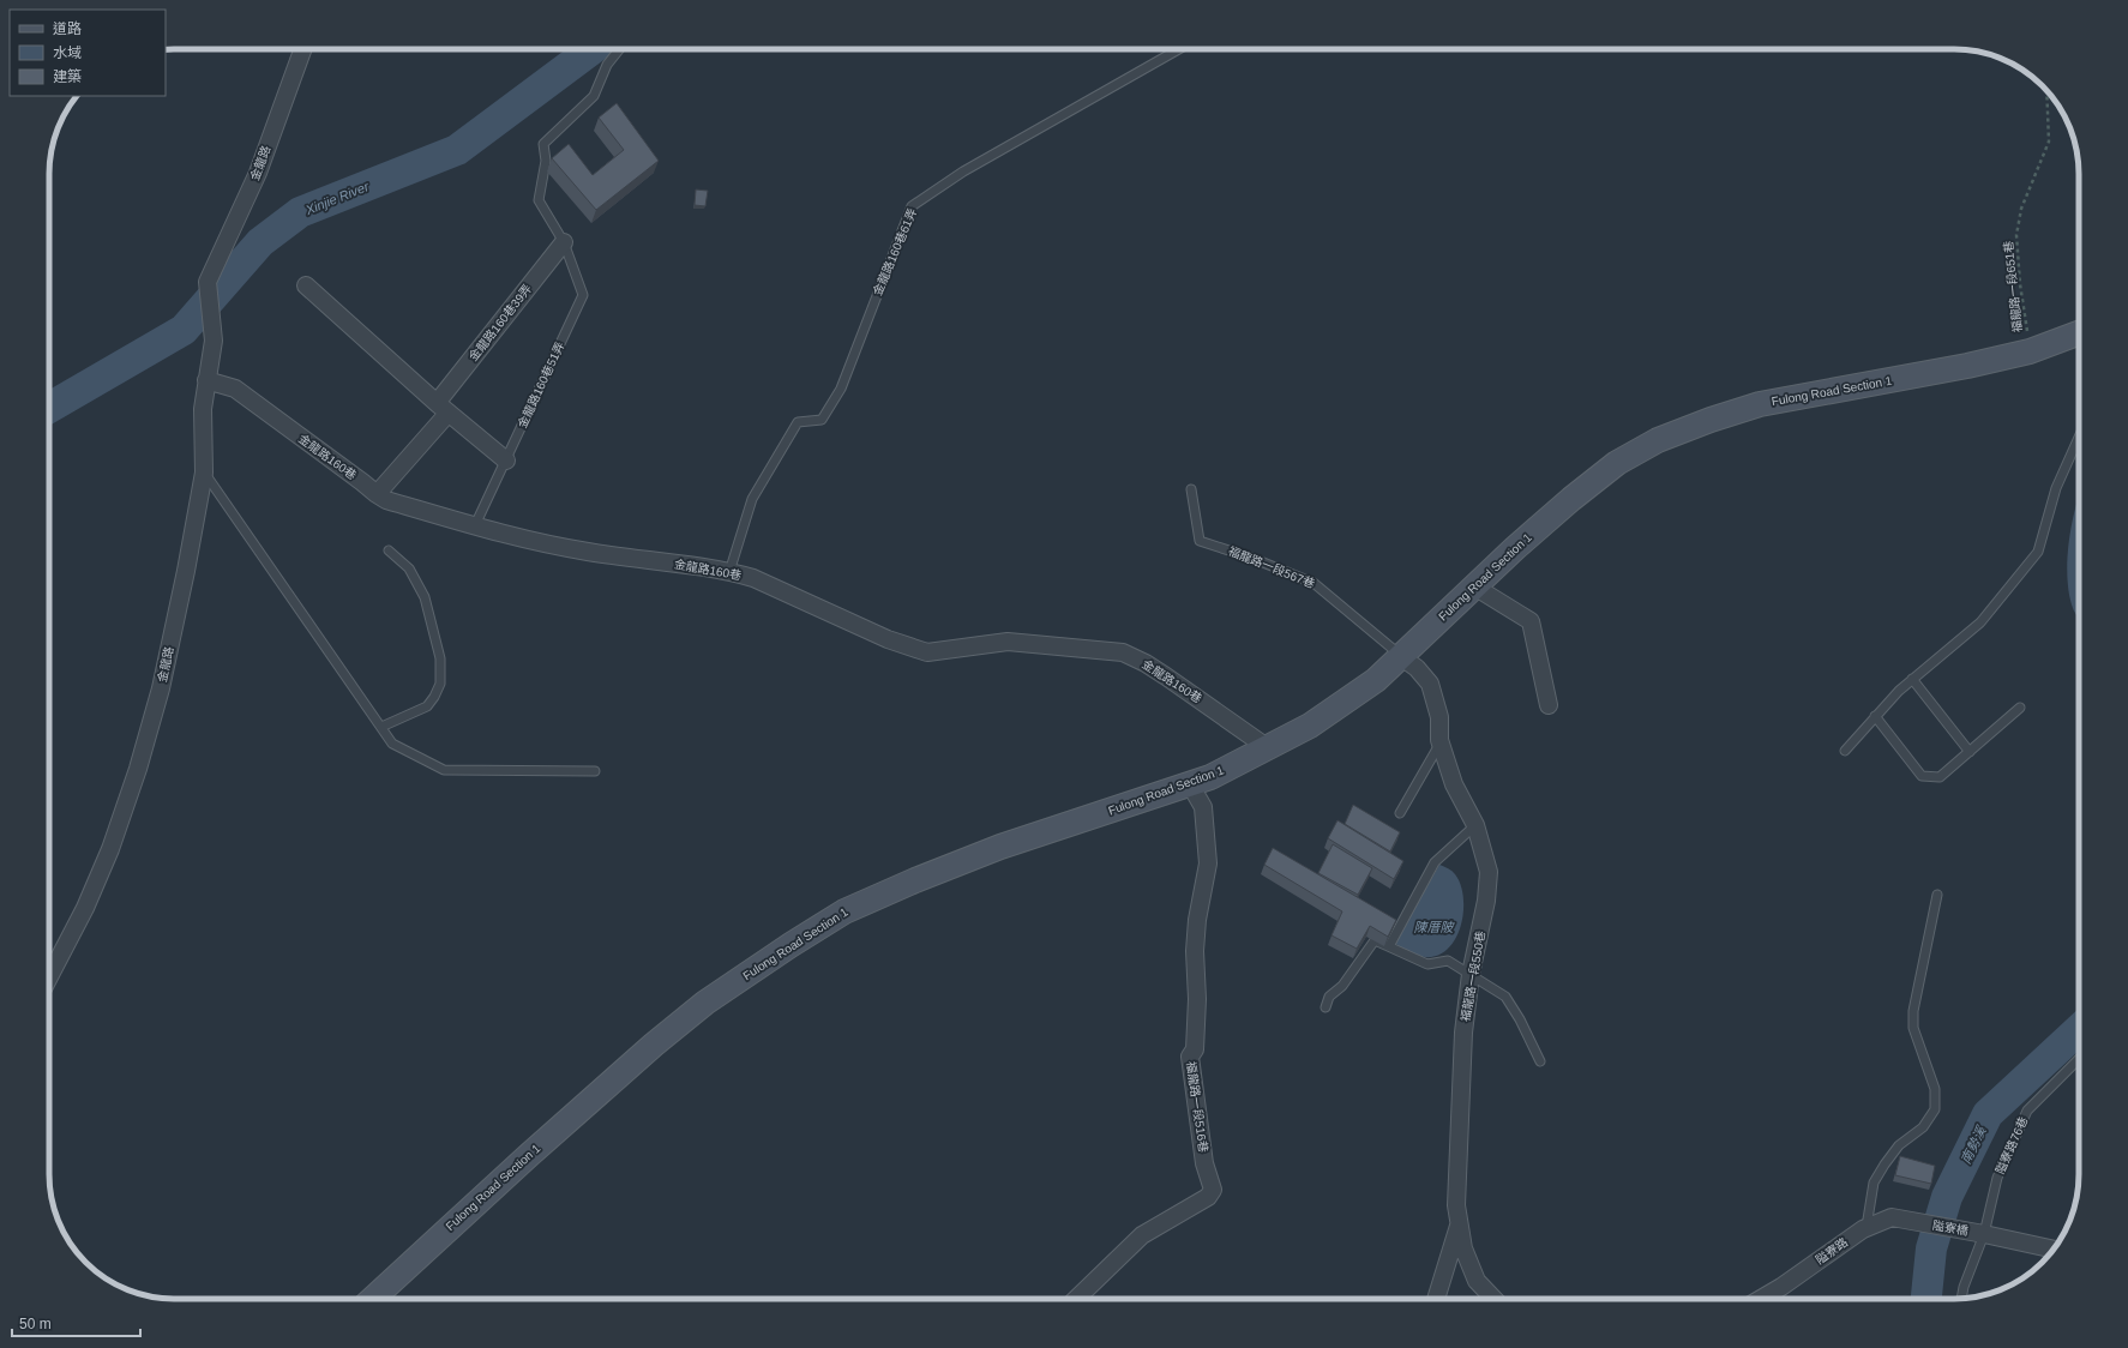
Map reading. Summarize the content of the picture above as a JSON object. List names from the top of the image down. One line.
{"streets":{"main road":["Fulong Road Section 1"],"street":["金龍路","金龍路160巷39弄","金龍路160巷","福龍路一段550巷","福龍路一段516巷","隘寮橋","隘寮路"],"lane":["金龍路160巷61弄","金龍路160巷51弄","福龍路一段567巷","隘寮路76巷"],"path":["福龍路一段651巷"]},"crossings":[["金龍路","金龍路160巷"],["金龍路160巷61弄","金龍路160巷"],["福龍路一段651巷","Fulong Road Section 1"],["金龍路160巷39弄","金龍路160巷51弄"],["金龍路160巷39弄","金龍路160巷"],["金龍路160巷51弄","金龍路160巷"],["Fulong Road Section 1","金龍路160巷"],["Fulong Road Section 1","福龍路一段567巷"],["Fulong Road Section 1","福龍路一段550巷"],["Fulong Road Section 1","福龍路一段516巷"],["福龍路一段567巷","福龍路一段550巷"],["隘寮路76巷","隘寮橋"],["隘寮橋","隘寮路"]],"water":["Xinjie River","陳厝陂","南勢溪"],"legend":["道路","水域","建築"],"scale_bar":"50 m"}
